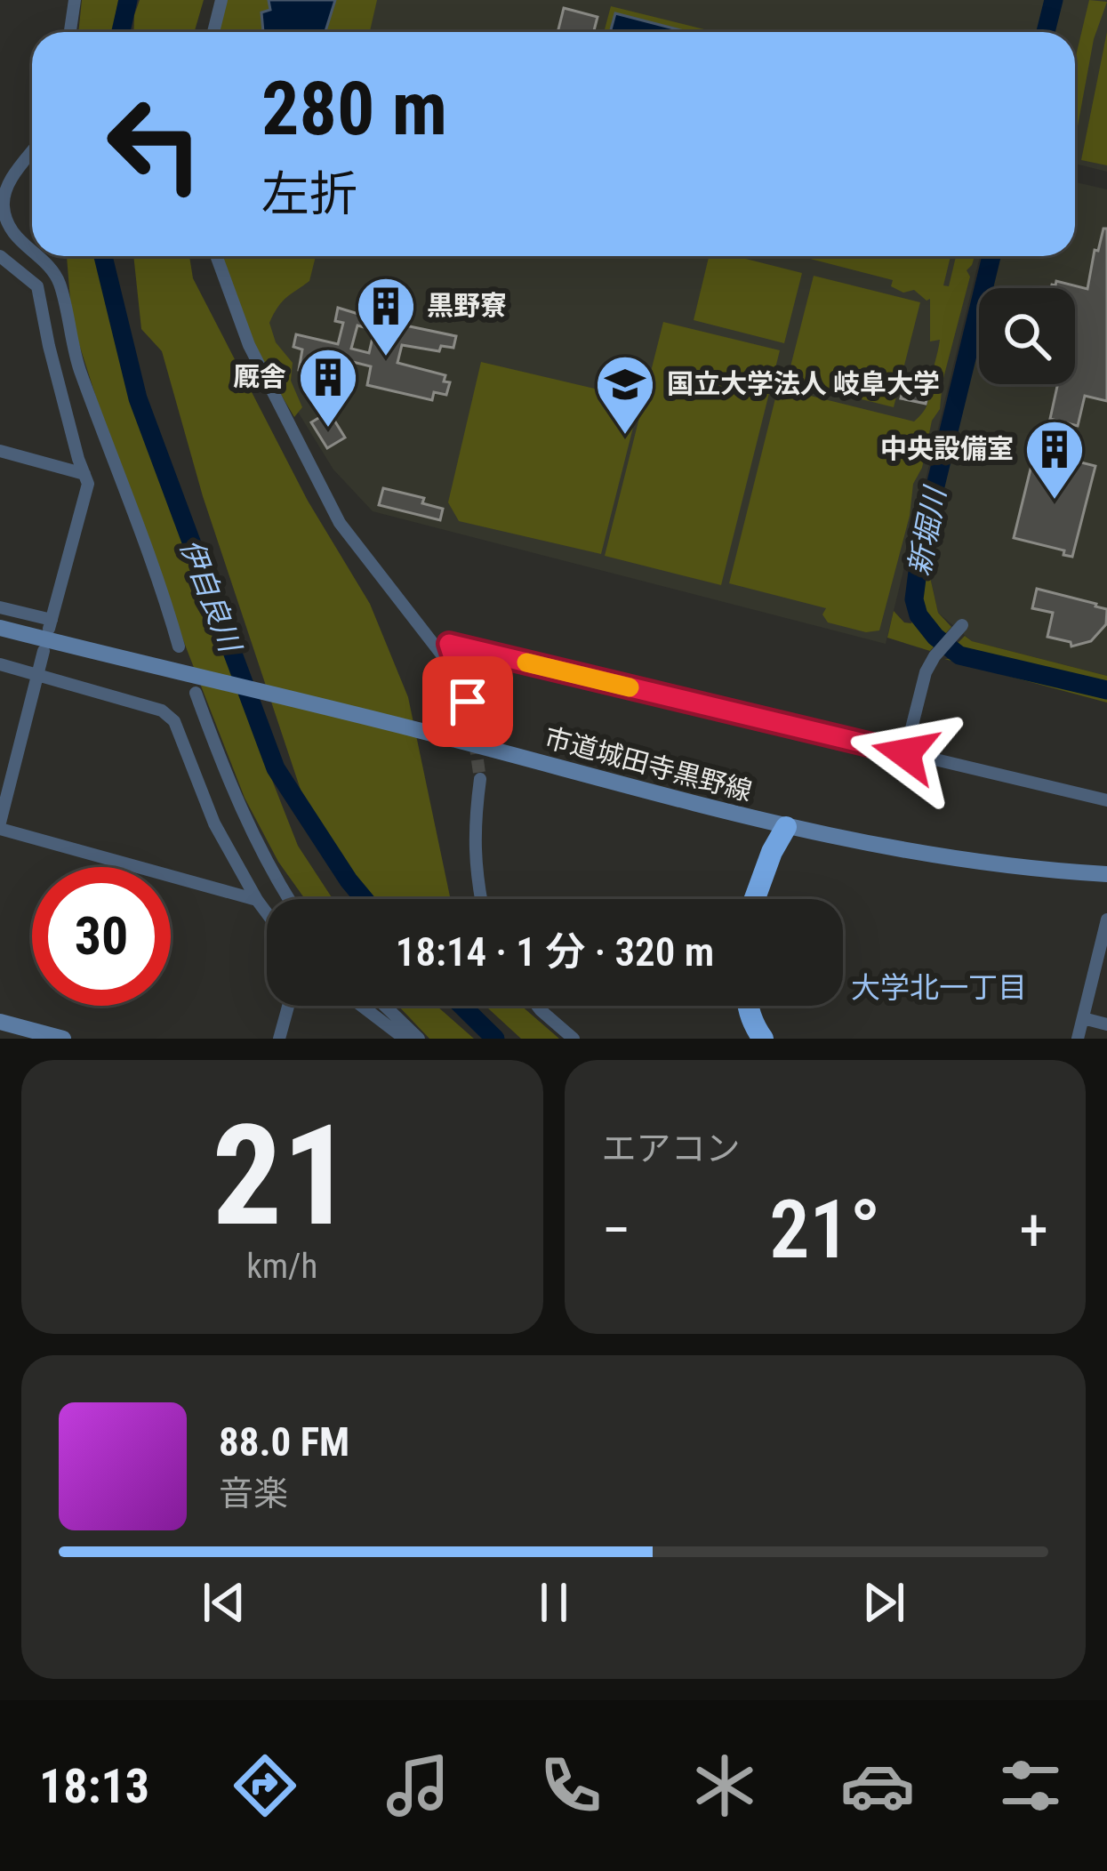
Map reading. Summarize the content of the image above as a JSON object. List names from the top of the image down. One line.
{"streets":{"street":["市道城田寺黒野線"]},"districts":["大学北一丁目"],"water":["新堀川","伊自良川"],"places":{"building":["黒野寮","厩舎","中央設備室"],"school or university":["国立大学法人 岐阜大学"]},"page":{"turn":["280 m","左折"],"limit":"30","trip":"18:14 · 1 分 · 320 m","tile":[["21","km/h"],"エアコン"],"heat":["−","21°","+"],"song":["88.0 FM","音楽"],"tabs":"18:13"}}
